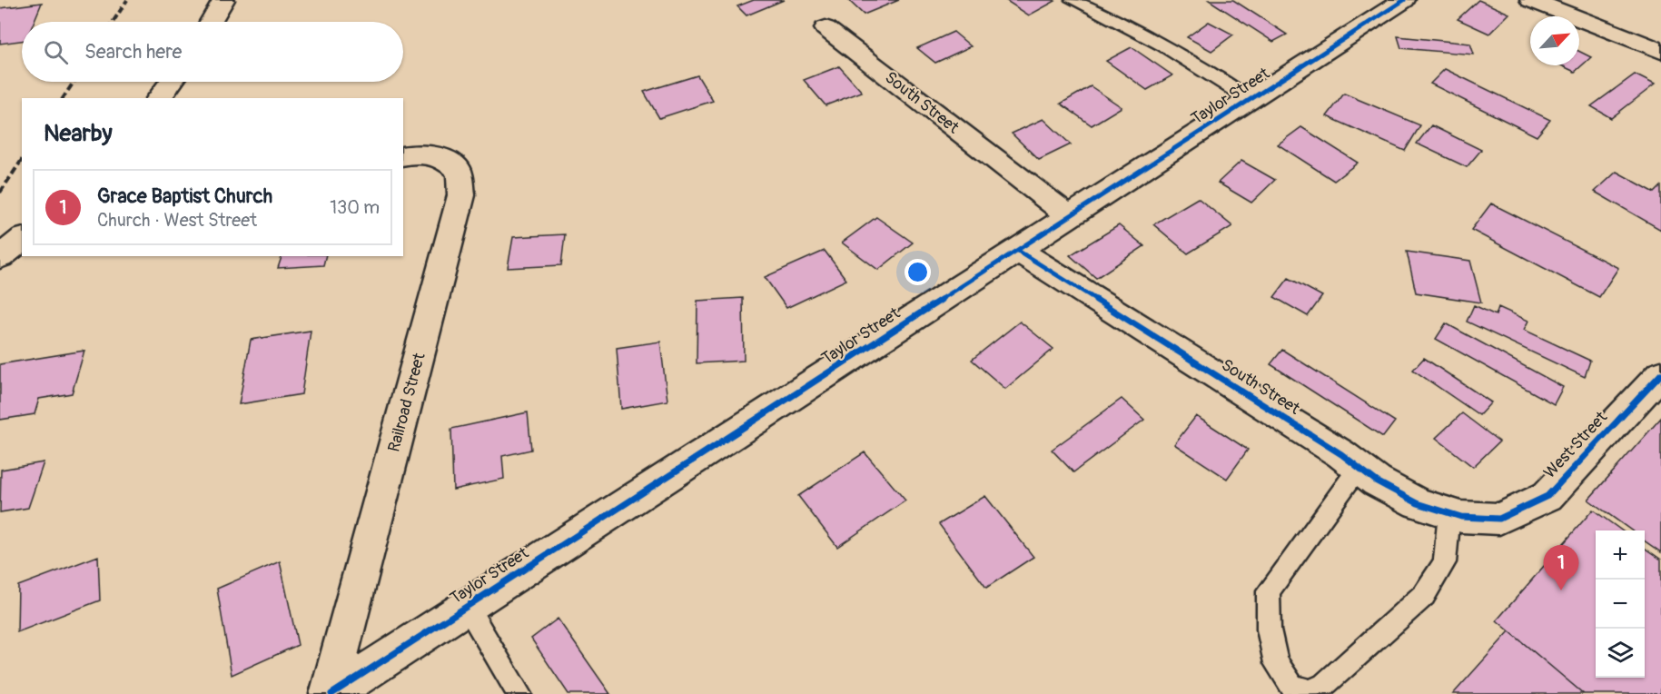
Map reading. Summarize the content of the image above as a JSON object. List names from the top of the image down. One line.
{"streets":{"street":["Taylor Street","South Street","Railroad Street","West Street"]},"crossings":[["Taylor Street","South Street"],["Taylor Street","Railroad Street"],["South Street","West Street"]],"north":"top right","page":{"search":"Search here","heading":"Nearby","list":[{"mark":"1","name":"Grace Baptist Church","note":"Church · West Street","value":"130 m"}],"map_buttons":["+","−"],"pins":"1"}}
